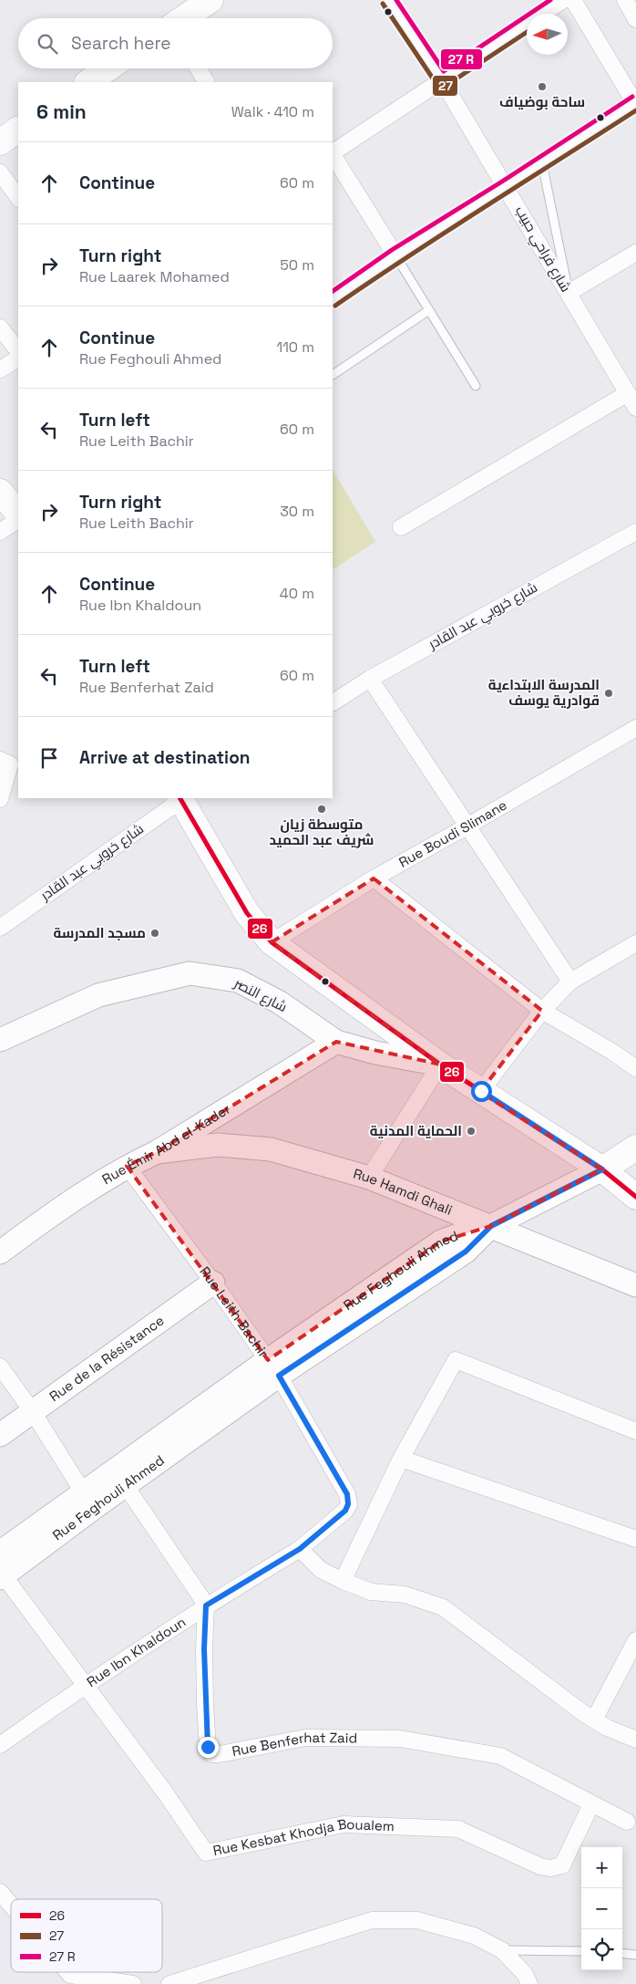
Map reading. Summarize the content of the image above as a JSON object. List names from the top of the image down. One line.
{"streets":{"street":["شارع فراحي حبيب","شارع خروبي عبد القادر","Rue Boudi Slimane","شارع النصر","Rue Émir Abd el-Kader","Rue Hamdi Ghali","Rue Feghouli Ahmed","Rue Leith Bachir","Rue de la Résistance","Rue Ibn Khaldoun","Rue Benferhat Zaid","Rue Kesbat Khodja Boualem"]},"crossings":[["شارع النصر","Rue Émir Abd el-Kader"],["Rue Émir Abd el-Kader","Rue Hamdi Ghali"],["Rue Émir Abd el-Kader","Rue Leith Bachir"],["Rue Hamdi Ghali","Rue Feghouli Ahmed"],["Rue Feghouli Ahmed","Rue Leith Bachir"],["Rue Feghouli Ahmed","Rue Kesbat Khodja Boualem"],["Rue Leith Bachir","Rue de la Résistance"],["Rue Leith Bachir","Rue Ibn Khaldoun"],["Rue Ibn Khaldoun","Rue Benferhat Zaid"],["Rue Ibn Khaldoun","Rue Kesbat Khodja Boualem"],["Rue Benferhat Zaid","Rue Kesbat Khodja Boualem"]],"places":["ساحة بوضياف","المدرسة الابتداءية قوادرية يوسف","متوسطة زيان شريف عبد الحميد","مسجد المدرسة","الحماية المدنية"],"lines":["transit line 27","transit line 26"],"legend":["26","27","27 R"],"north":"left","page":{"search":"Search here","heading":["6 min","Walk · 410 m"],"list":[["Continue","60 m"],["Turn right","Rue Laarek Mohamed","50 m"],["Continue","Rue Feghouli Ahmed","110 m"],["Turn left","Rue Leith Bachir","60 m"],["Turn right","Rue Leith Bachir","30 m"],["Continue","Rue Ibn Khaldoun","40 m"],["Turn left","Rue Benferhat Zaid","60 m"],"Arrive at destination"],"map_buttons":["+","−"]}}
